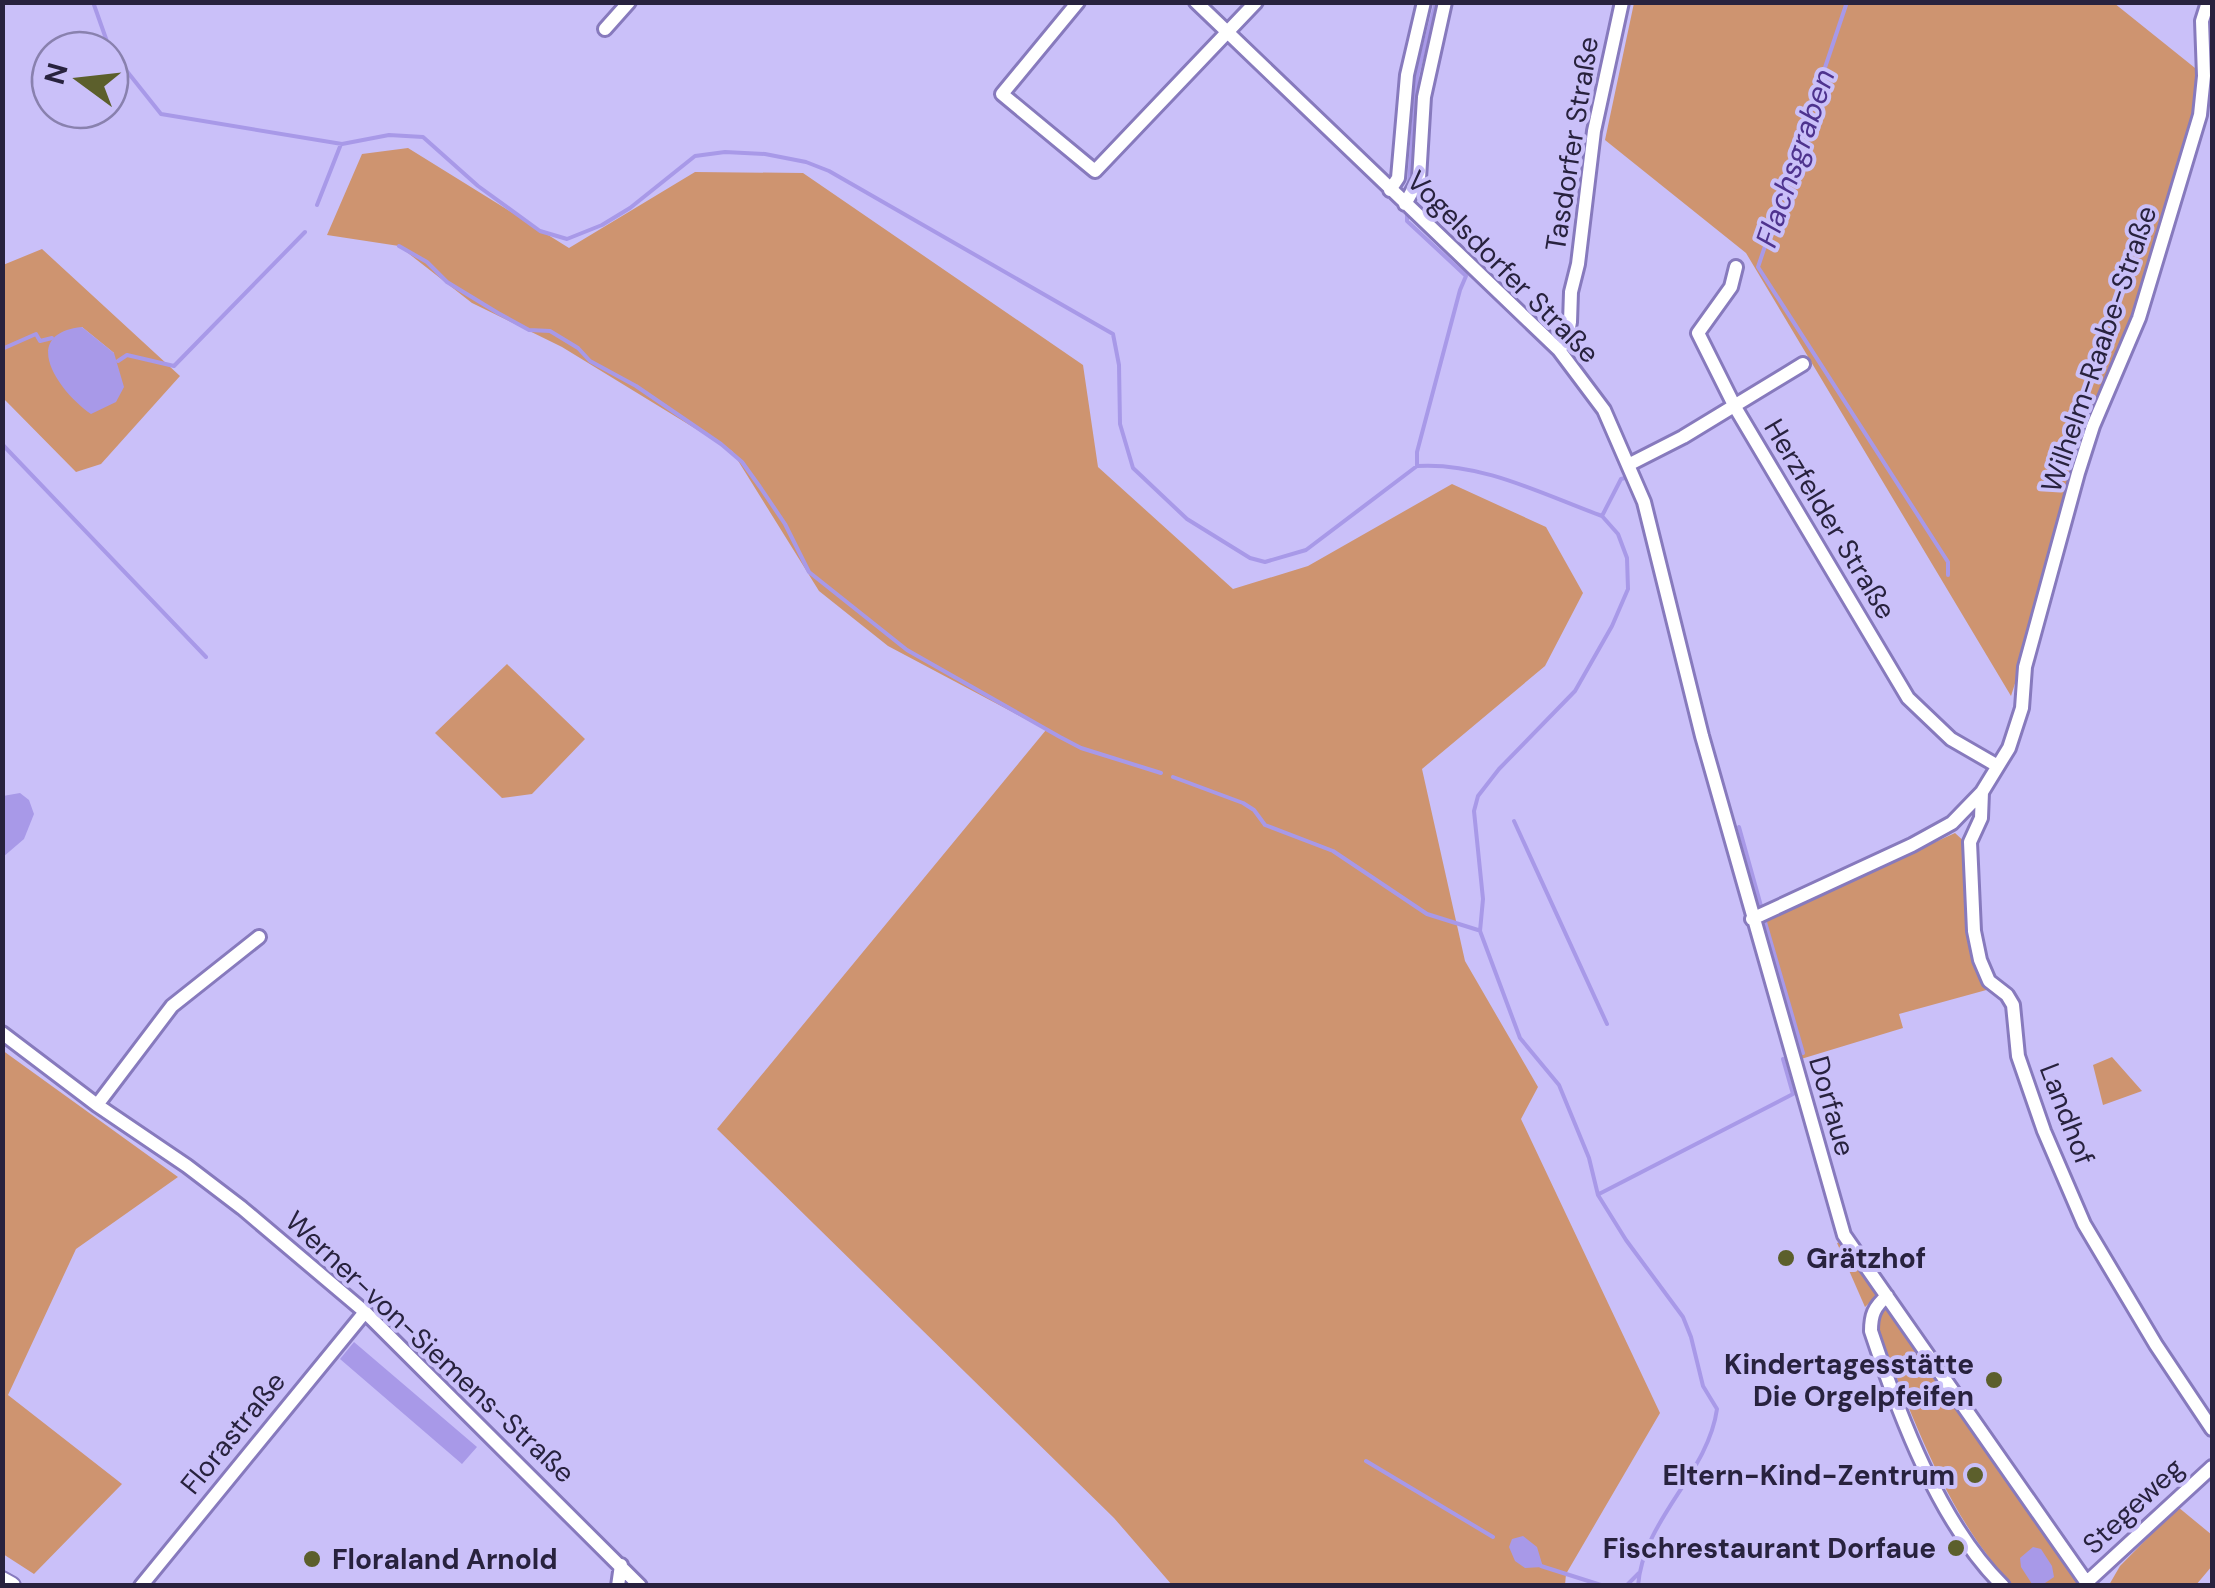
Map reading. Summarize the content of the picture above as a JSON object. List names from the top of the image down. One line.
{"streets":{"street":["Tasdorfer Straße","Vogelsdorfer Straße","Wilhelm-Raabe-Straße","Herzfelder Straße","Dorfaue","Landhof","Werner-von-Siemens-Straße","Florastraße","Stegeweg"]},"crossings":[["Tasdorfer Straße","Vogelsdorfer Straße"],["Vogelsdorfer Straße","Dorfaue"],["Wilhelm-Raabe-Straße","Herzfelder Straße"],["Wilhelm-Raabe-Straße","Landhof"],["Dorfaue","Stegeweg"],["Werner-von-Siemens-Straße","Florastraße"]],"water":["Flachsgraben"],"places":["Grätzhof","Kindertagesstätte Die Orgelpfeifen","Eltern-Kind-Zentrum","Fischrestaurant Dorfaue","Floraland Arnold"],"north":"left"}
